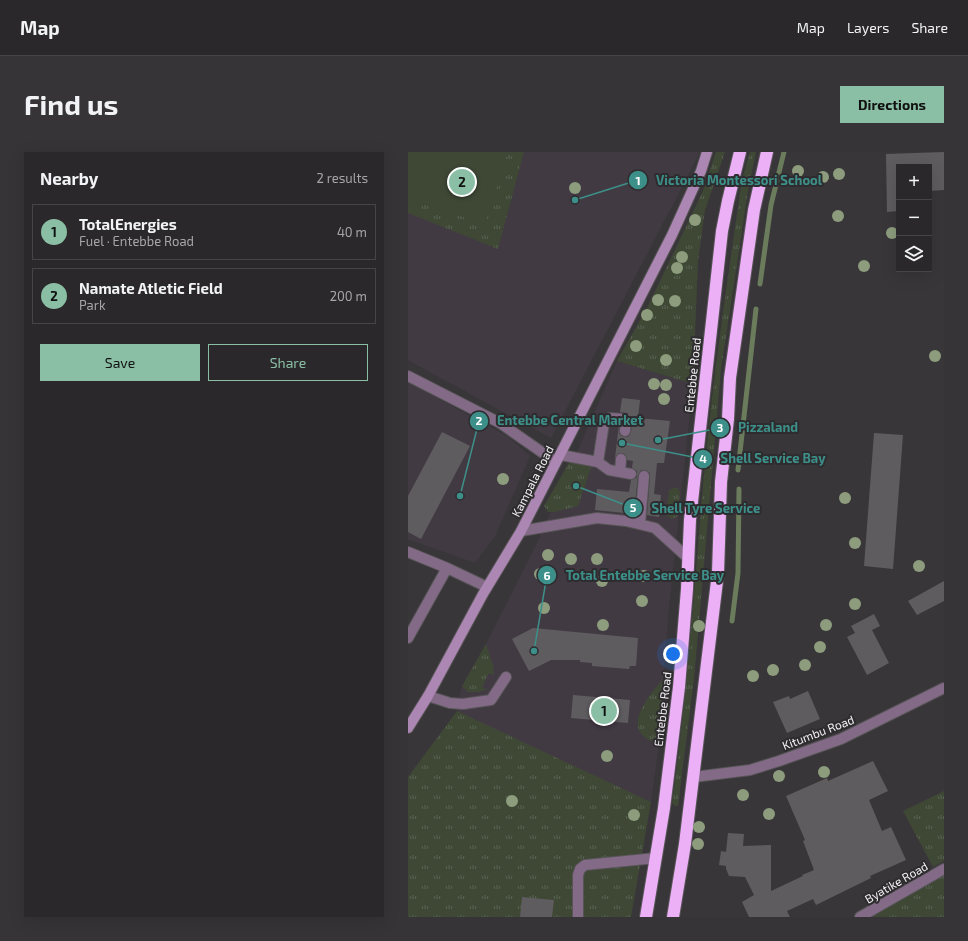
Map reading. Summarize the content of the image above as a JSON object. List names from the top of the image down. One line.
{"streets":{"highway":["Entebbe Road"],"main road":["Kampala Road"],"street":["Kitumbu Road","Byatike Road"]},"places":["Victoria Montessori School","Pizzaland","Shell Service Bay","Shell Tyre Service","Entebbe Central Market","Total Entebbe Service Bay"],"page":{"header":"Map","nav":["Map","Layers","Share"],"buttons":["Directions",["Save","Share"]],"title":"Find us","heading":["Nearby","2 results"],"map_buttons":["+","−"],"pins":["2","1"],"list":[{"mark":"1","name":"TotalEnergies","note":"Fuel · Entebbe Road","value":"40 m"},{"mark":"2","name":"Namate Atletic Field","note":"Park","value":"200 m"}]}}
